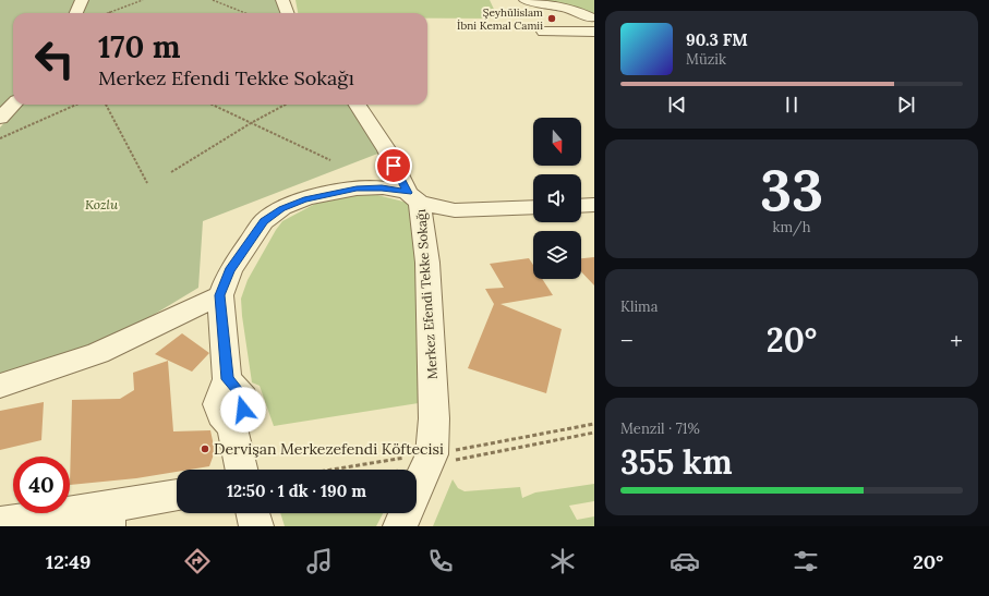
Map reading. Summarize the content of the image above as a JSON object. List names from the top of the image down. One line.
{"streets":{"street":["Merkez Efendi Tekke Sokağı"]},"parks":["Kozlu"],"places":["Şeyhülislam İbni Kemal Camii","Dervişan Merkezefendi Köftecisi"],"north":"bottom","page":{"turn":["170 m","Merkez Efendi Tekke Sokağı"],"song":["90.3 FM","Müzik"],"tile":[["33","km/h"],"Klima",["Menzil · 71%","355 km"]],"heat":["−","20°","+"],"limit":"40","trip":"12:50 · 1 dk · 190 m","tabs":["12:49","20°"]}}
